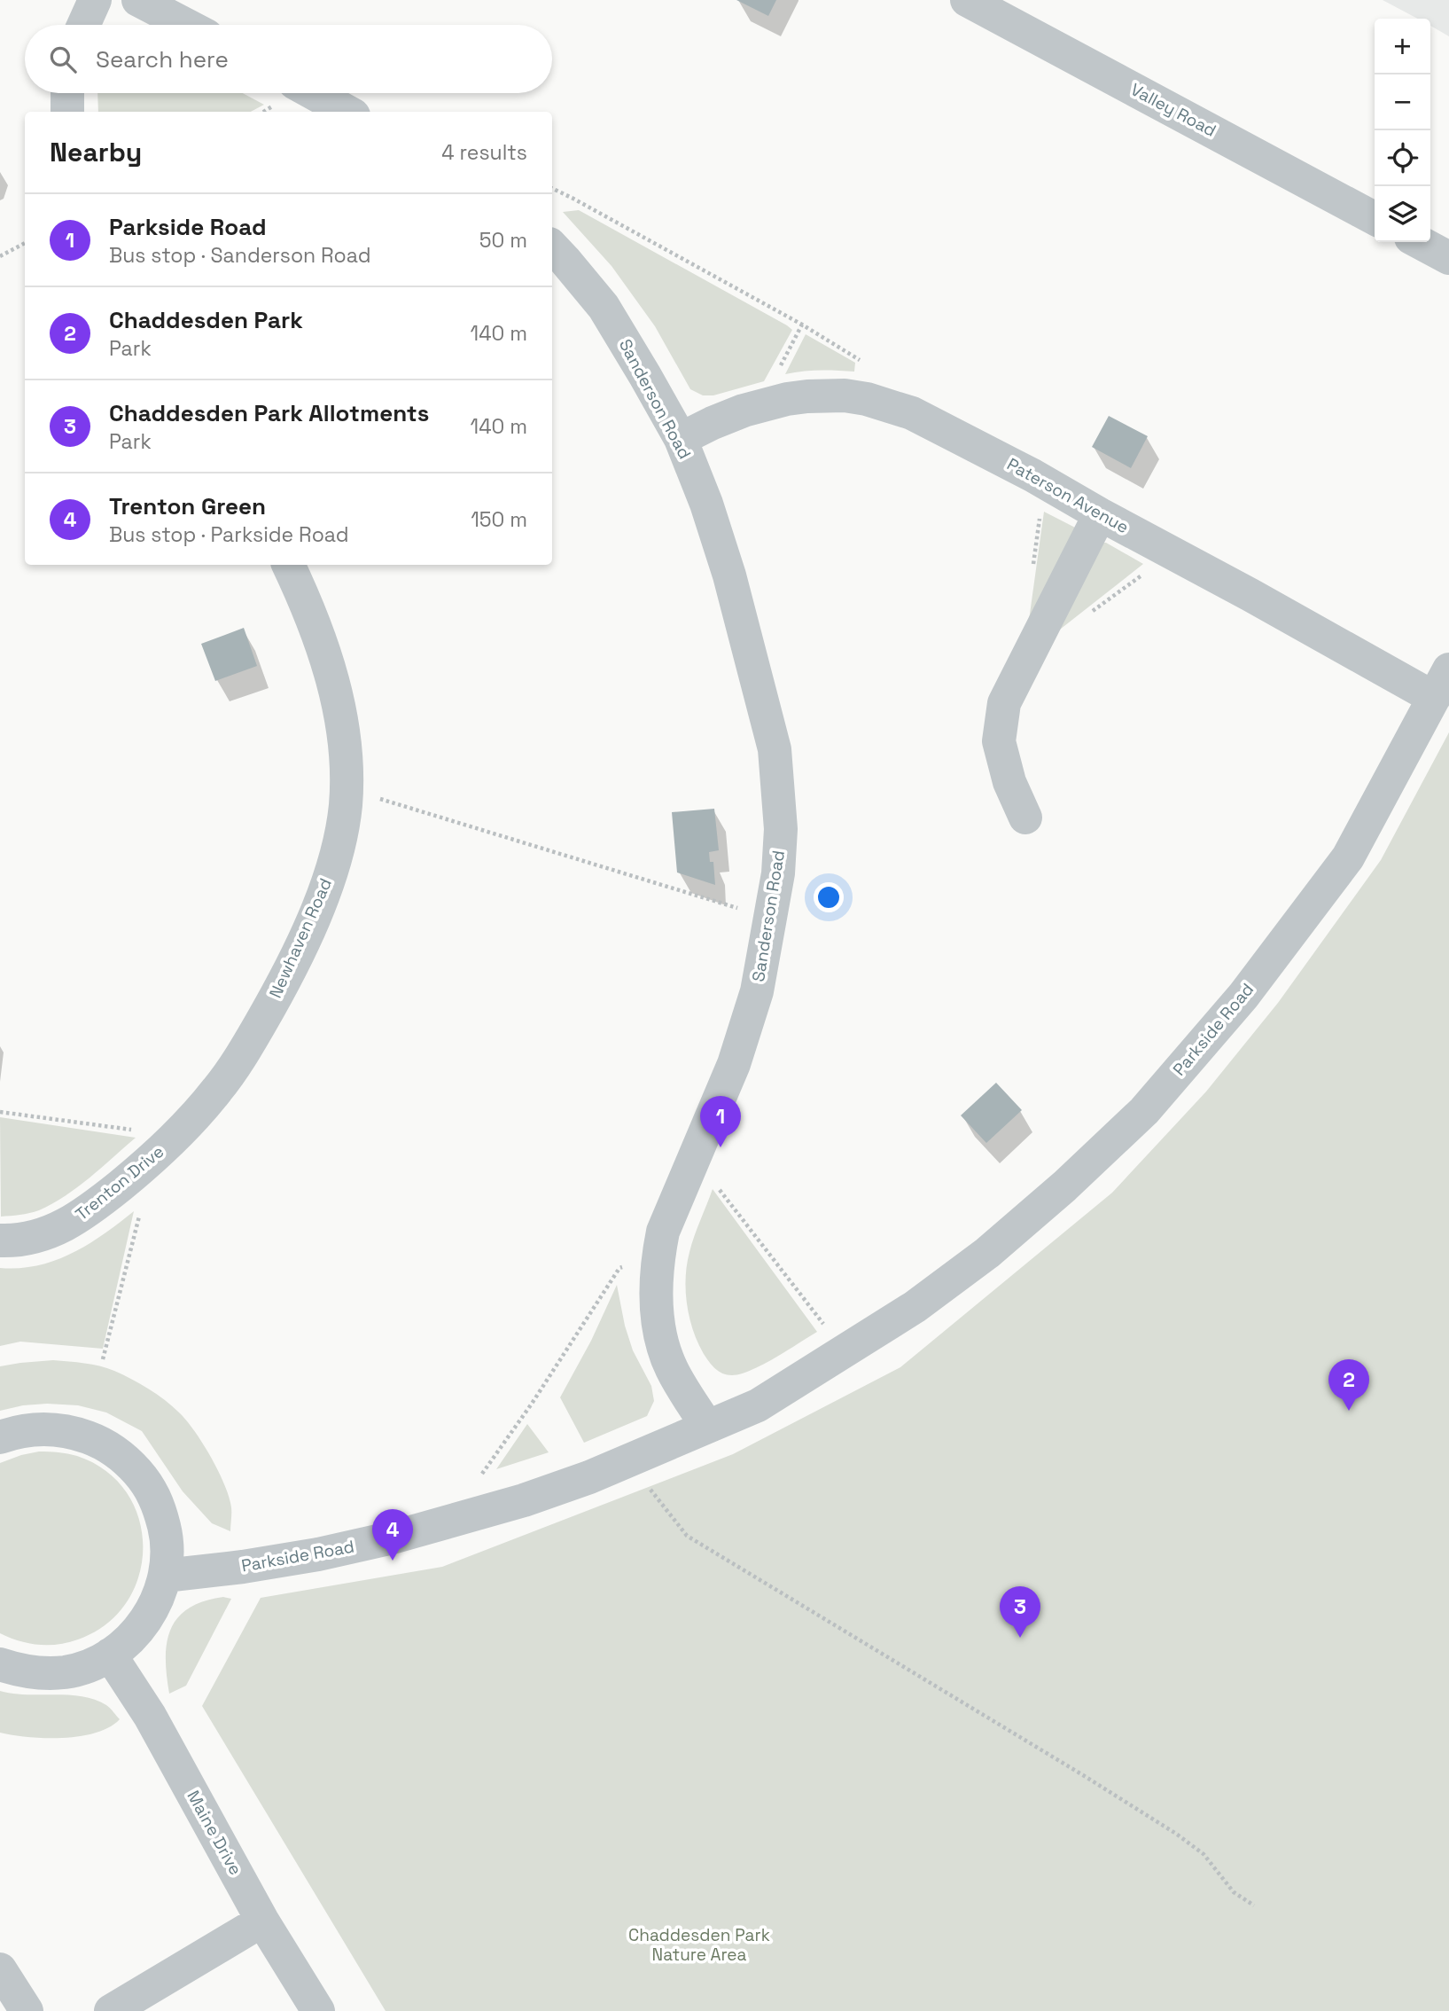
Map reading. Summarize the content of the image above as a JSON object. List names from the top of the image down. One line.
{"streets":{"street":["Valley Road","Sanderson Road","Paterson Avenue","Newhaven Road","Parkside Road","Trenton Drive","Maine Drive"]},"crossings":[["Sanderson Road","Paterson Avenue"],["Sanderson Road","Parkside Road"],["Paterson Avenue","Parkside Road"],["Newhaven Road","Trenton Drive"]],"parks":["Chaddesden Park Nature Area"],"page":{"map_buttons":["+","−"],"search":"Search here","heading":["Nearby","4 results"],"list":[{"mark":"1","name":"Parkside Road","note":"Bus stop · Sanderson Road","value":"50 m"},{"mark":"2","name":"Chaddesden Park","note":"Park","value":"140 m"},{"mark":"3","name":"Chaddesden Park Allotments","note":"Park","value":"140 m"},{"mark":"4","name":"Trenton Green","note":"Bus stop · Parkside Road","value":"150 m"}],"pins":["1","2","4","3"]}}
